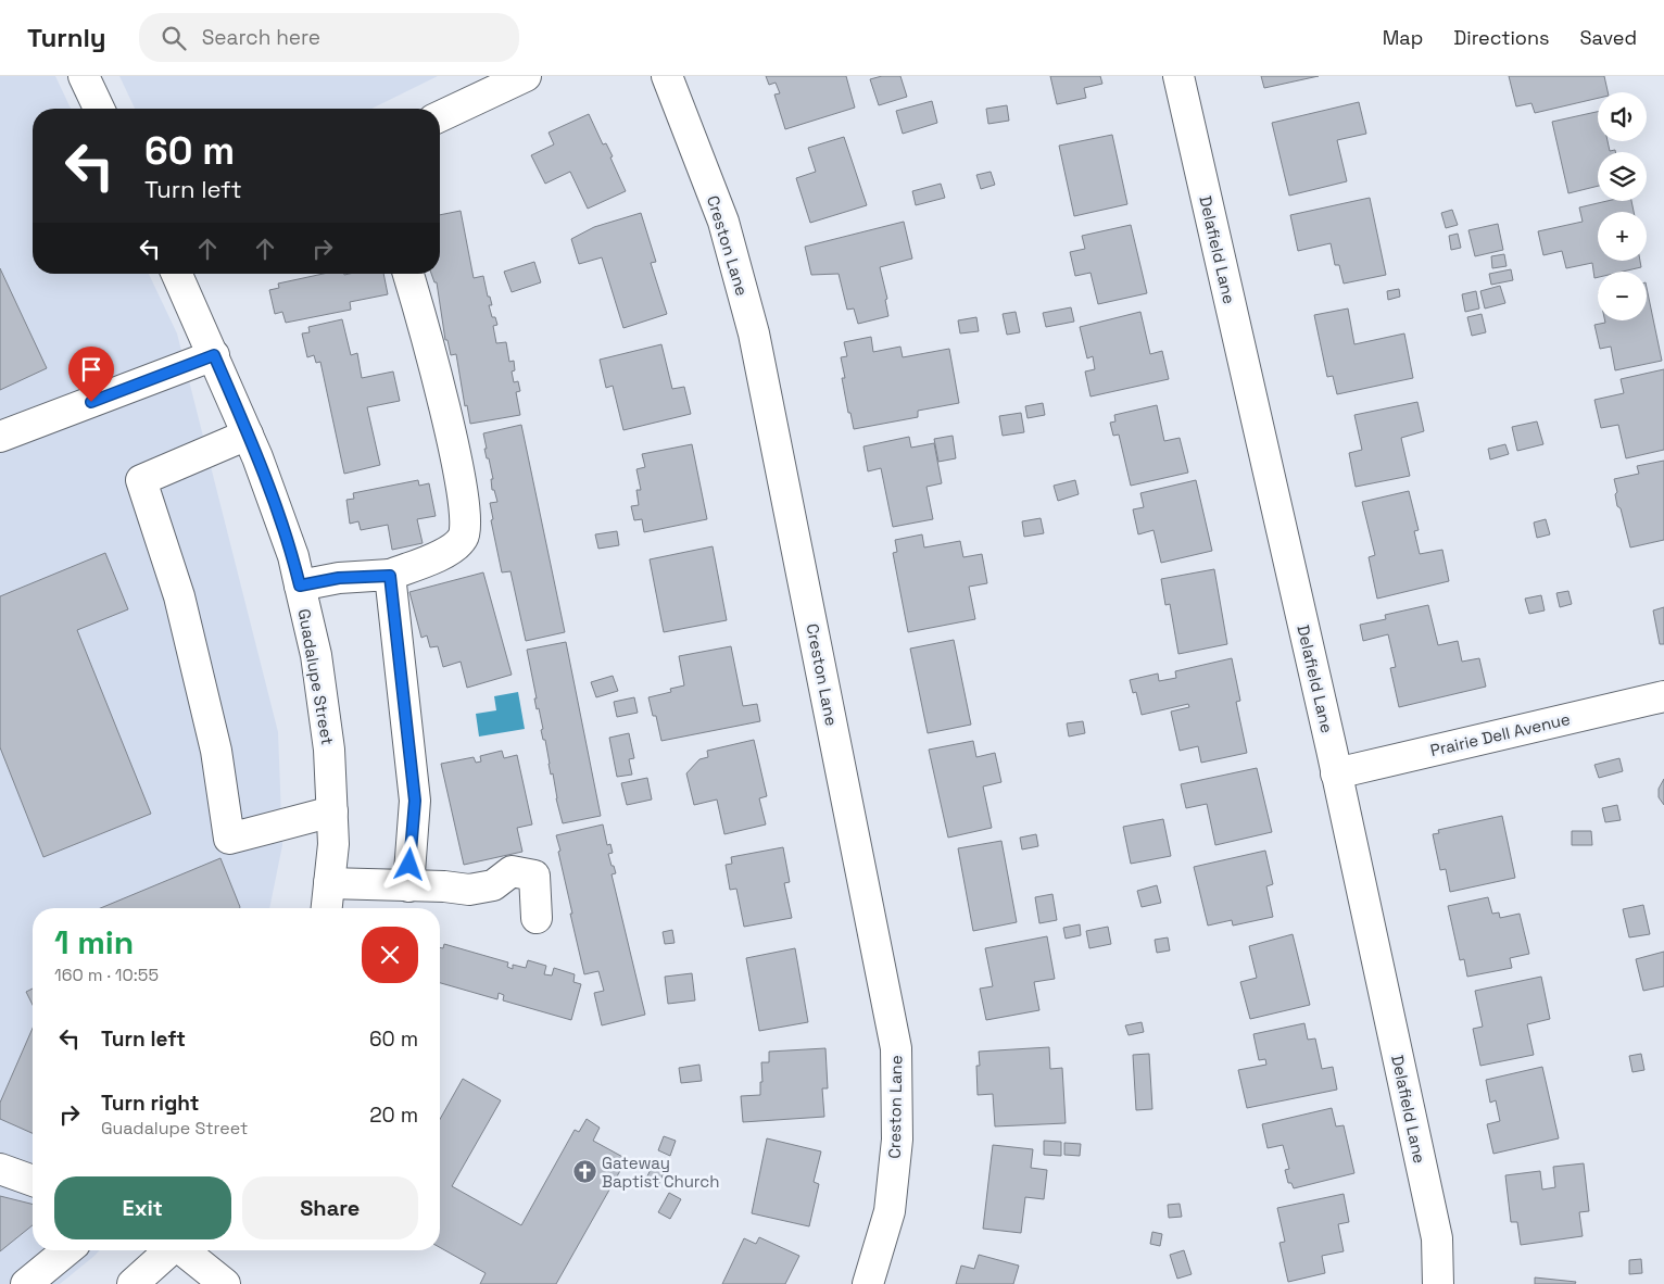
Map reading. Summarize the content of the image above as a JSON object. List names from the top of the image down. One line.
{"streets":{"street":["Creston Lane","Delafield Lane","Guadalupe Street","Prairie Dell Avenue"]},"crossings":[["Delafield Lane","Prairie Dell Avenue"]],"places":{"church":["Gateway Baptist Church"]},"page":{"header":"Turnly","search":"Search here","nav":["Map","Directions","Saved"],"map_buttons":["+","−"],"turn":["60 m","Turn left"],"heading":["1 min","160 m · 10:55"],"list":[{"name":"Turn left","value":"60 m"},{"name":"Turn right","note":"Guadalupe Street","value":"20 m"}],"buttons":["Exit","Share"]}}
